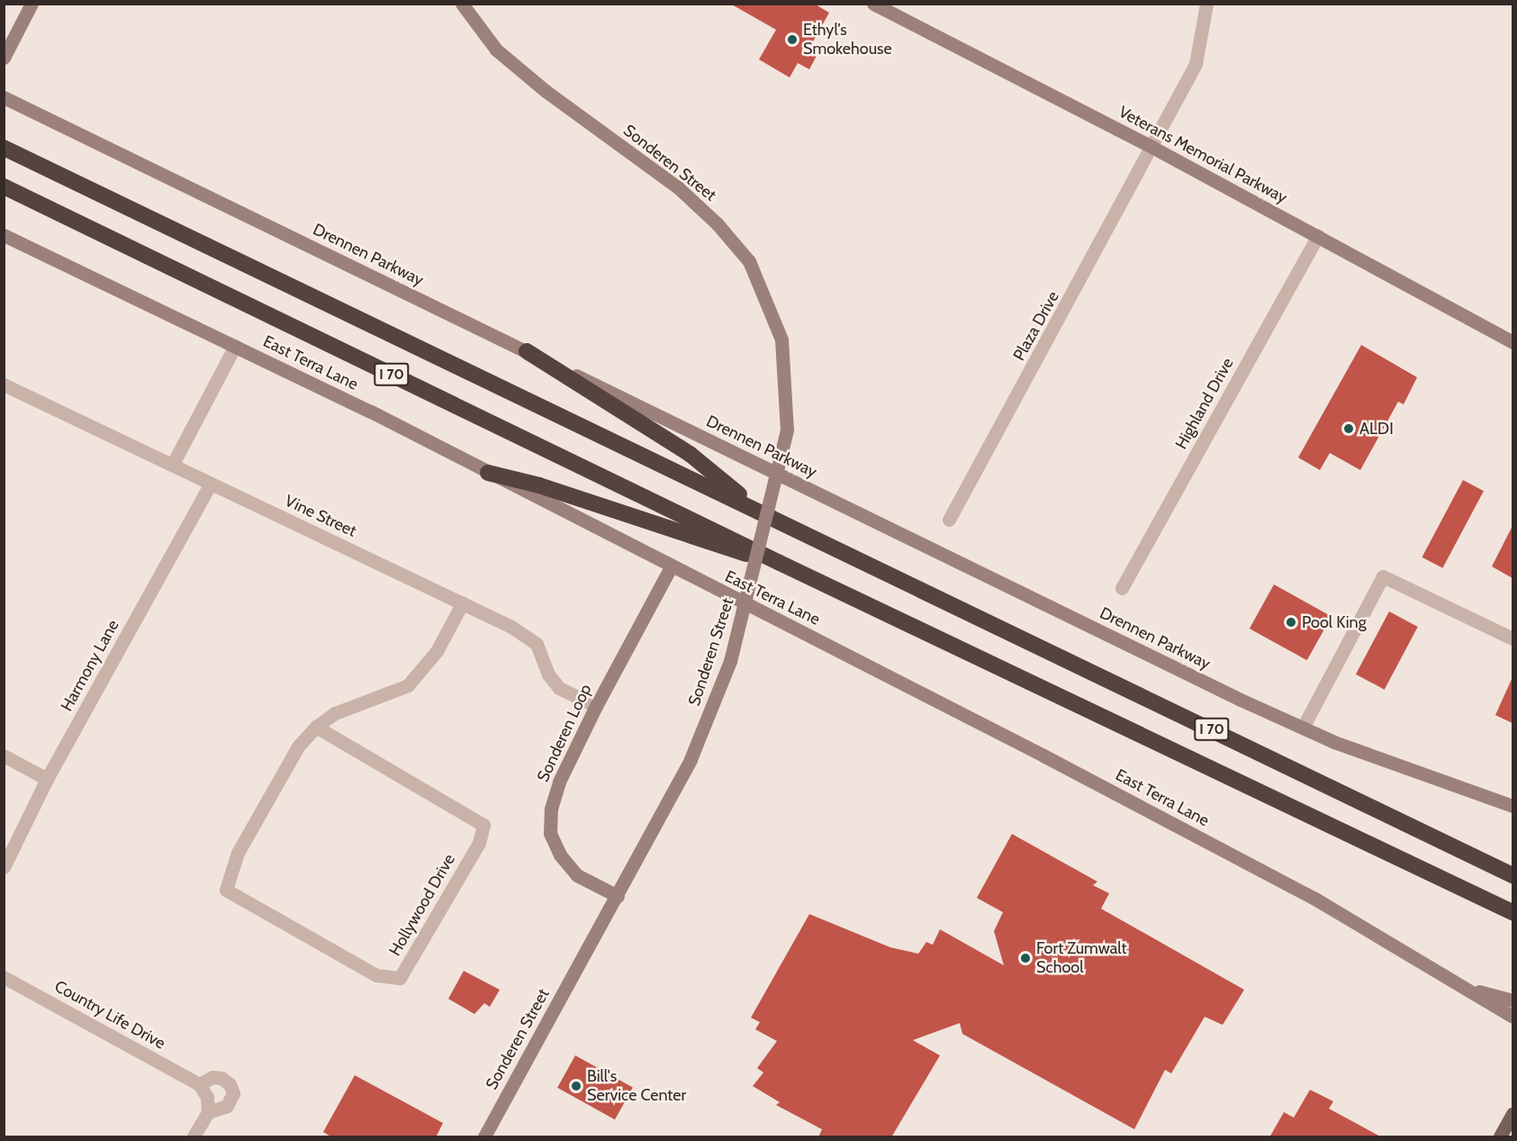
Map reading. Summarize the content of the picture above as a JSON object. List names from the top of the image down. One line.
{"streets":{"highway":["I 70"],"main road":["Veterans Memorial Parkway","Sonderen Street","Drennen Parkway","East Terra Lane","Sonderen Loop"],"street":["Plaza Drive","Highland Drive","Vine Street","Harmony Lane","Hollywood Drive","Country Life Drive"]},"crossings":[["Veterans Memorial Parkway","Plaza Drive"],["Veterans Memorial Parkway","Highland Drive"],["Sonderen Street","Sonderen Loop"],["East Terra Lane","Sonderen Loop"],["Vine Street","Harmony Lane"],["Vine Street","Sonderen Loop"],["Vine Street","Hollywood Drive"]],"places":["Ethyl's Smokehouse","ALDI","Pool King","Fort Zumwalt School","Bill's Service Center"]}
